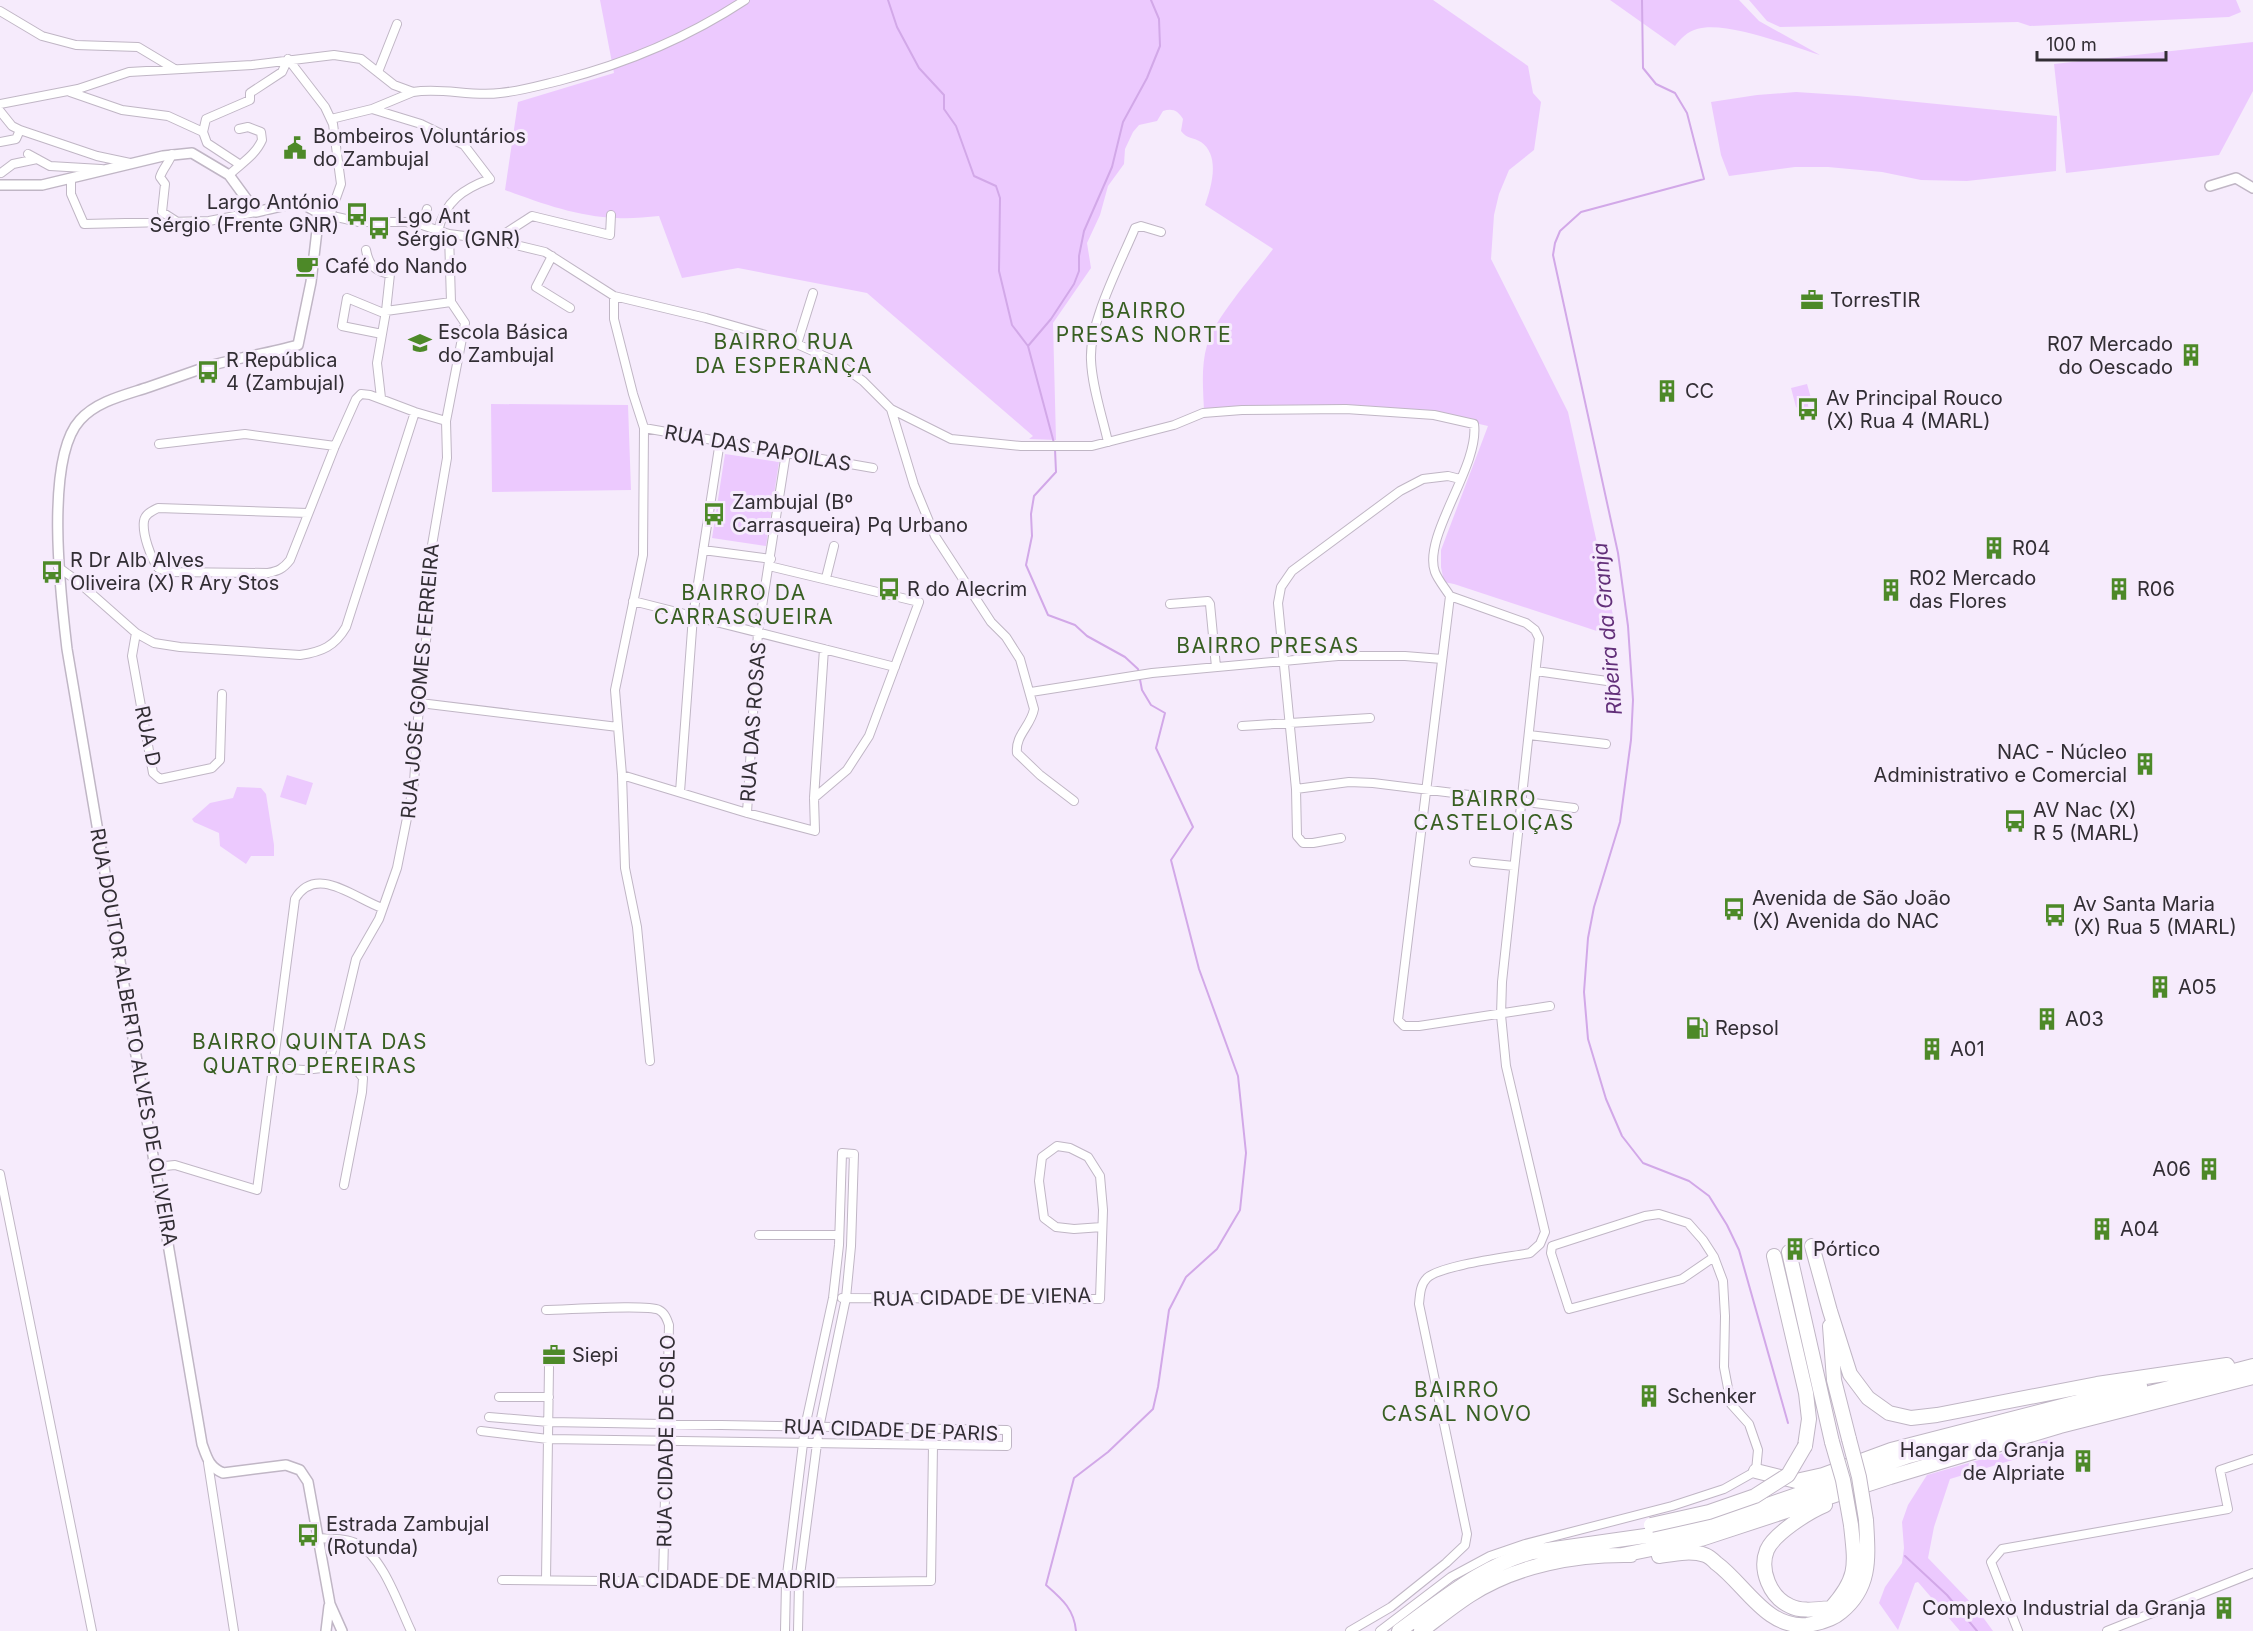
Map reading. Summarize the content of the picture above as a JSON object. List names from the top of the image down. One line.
{"streets":{"street":["RUA DAS PAPOILAS","RUA JOSÉ GOMES FERREIRA","RUA DAS ROSAS","RUA D","RUA DOUTOR ALBERTO ALVES DE OLIVEIRA","RUA CIDADE DE VIENA","RUA CIDADE DE PARIS","RUA CIDADE DE OSLO","RUA CIDADE DE MADRID"]},"crossings":[["RUA DAS PAPOILAS","RUA DAS ROSAS"],["RUA CIDADE DE PARIS","RUA CIDADE DE OSLO"],["RUA CIDADE DE PARIS","RUA CIDADE DE MADRID"],["RUA CIDADE DE OSLO","RUA CIDADE DE MADRID"]],"districts":["BAIRRO PRESAS NORTE","BAIRRO RUA DA ESPERANÇA","BAIRRO DA CARRASQUEIRA","BAIRRO PRESAS","BAIRRO CASTELOIÇAS","BAIRRO QUINTA DAS QUATRO PEREIRAS","BAIRRO CASAL NOVO"],"water":["Ribeira da Granja"],"places":{"public building":["Bombeiros Voluntários do Zambujal"],"bus stop":["Largo António Sérgio (Frente GNR)","Lgo Ant Sérgio (GNR)","R República 4 (Zambujal)","Av Principal Rouco (X) Rua 4 (MARL)","Zambujal (Bº Carrasqueira) Pq Urbano","R Dr Alb Alves Oliveira (X) R Ary Stos","R do Alecrim","AV Nac (X) R 5 (MARL)","Avenida de São João (X) Avenida do NAC","Av Santa Maria (X) Rua 5 (MARL)","Estrada Zambujal (Rotunda)"],"cafe":["Café do Nando"],"office":["TorresTIR","Siepi"],"school or university":["Escola Básica do Zambujal"],"building":["R07 Mercado do Oescado","CC","R04","R06","R02 Mercado das Flores","NAC - Núcleo Administrativo e Comercial","A05","A03","A01","A06","A04","Pórtico","Schenker","Hangar da Granja de Alpriate","Complexo Industrial da Granja"],"fuel station":["Repsol"]},"scale_bar":"100 m"}
